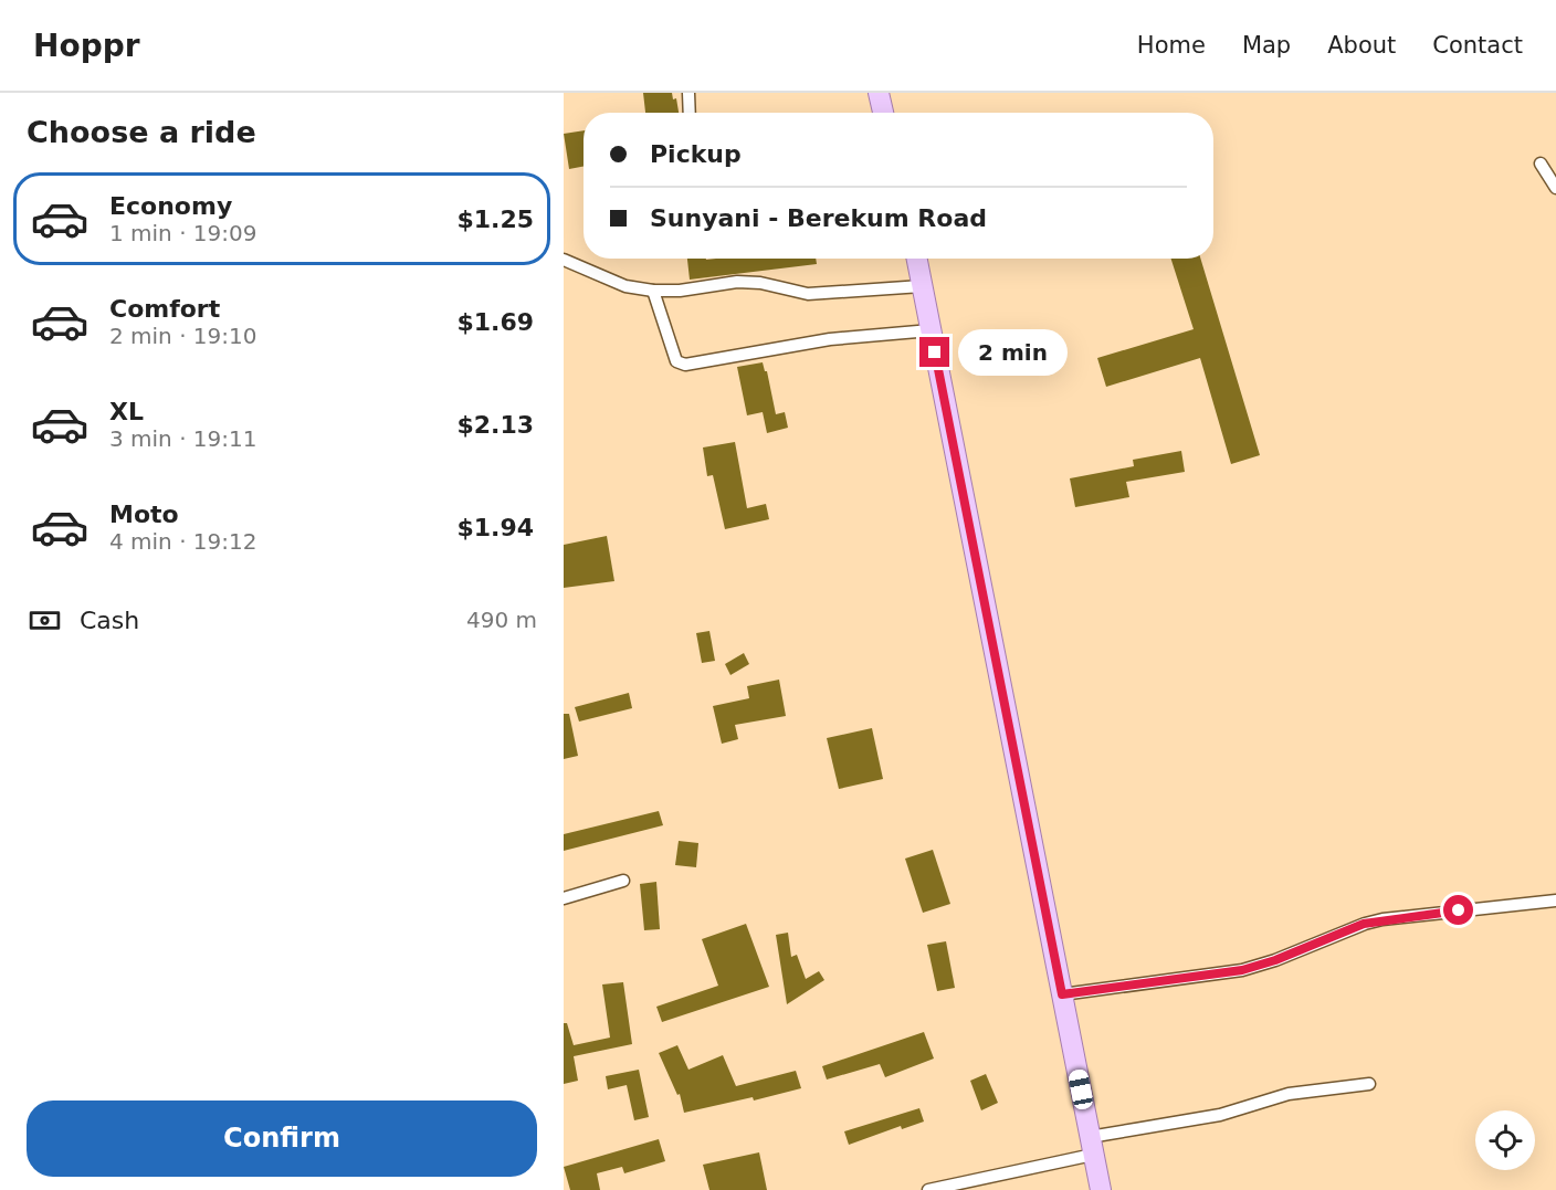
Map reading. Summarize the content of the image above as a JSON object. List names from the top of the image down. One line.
{"page":{"header":"Hoppr","nav":["Home","Map","About","Contact"],"heading":"Choose a ride","banner":["Pickup","Sunyani - Berekum Road"],"list":[{"name":"Economy","note":"1 min · 19:09","value":"$1.25"},{"name":"Comfort","note":"2 min · 19:10","value":"$1.69"},{"name":"XL","note":"3 min · 19:11","value":"$2.13"},{"name":"Moto","note":"4 min · 19:12","value":"$1.94"}],"bubble":"2 min","pay":["Cash","490 m"],"buttons":"Confirm"}}
